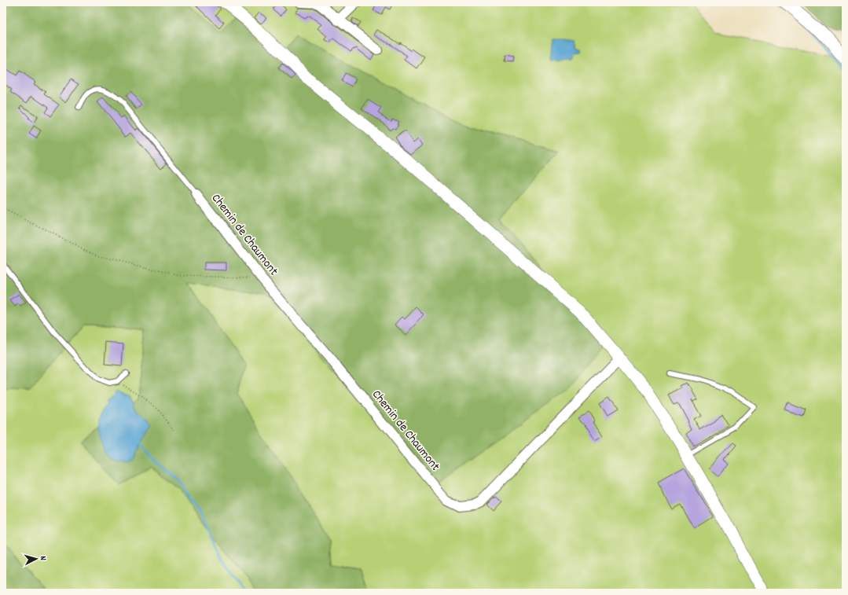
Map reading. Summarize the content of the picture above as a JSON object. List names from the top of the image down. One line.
{"streets":{"street":["Chemin de Chaumont"]},"north":"right"}
